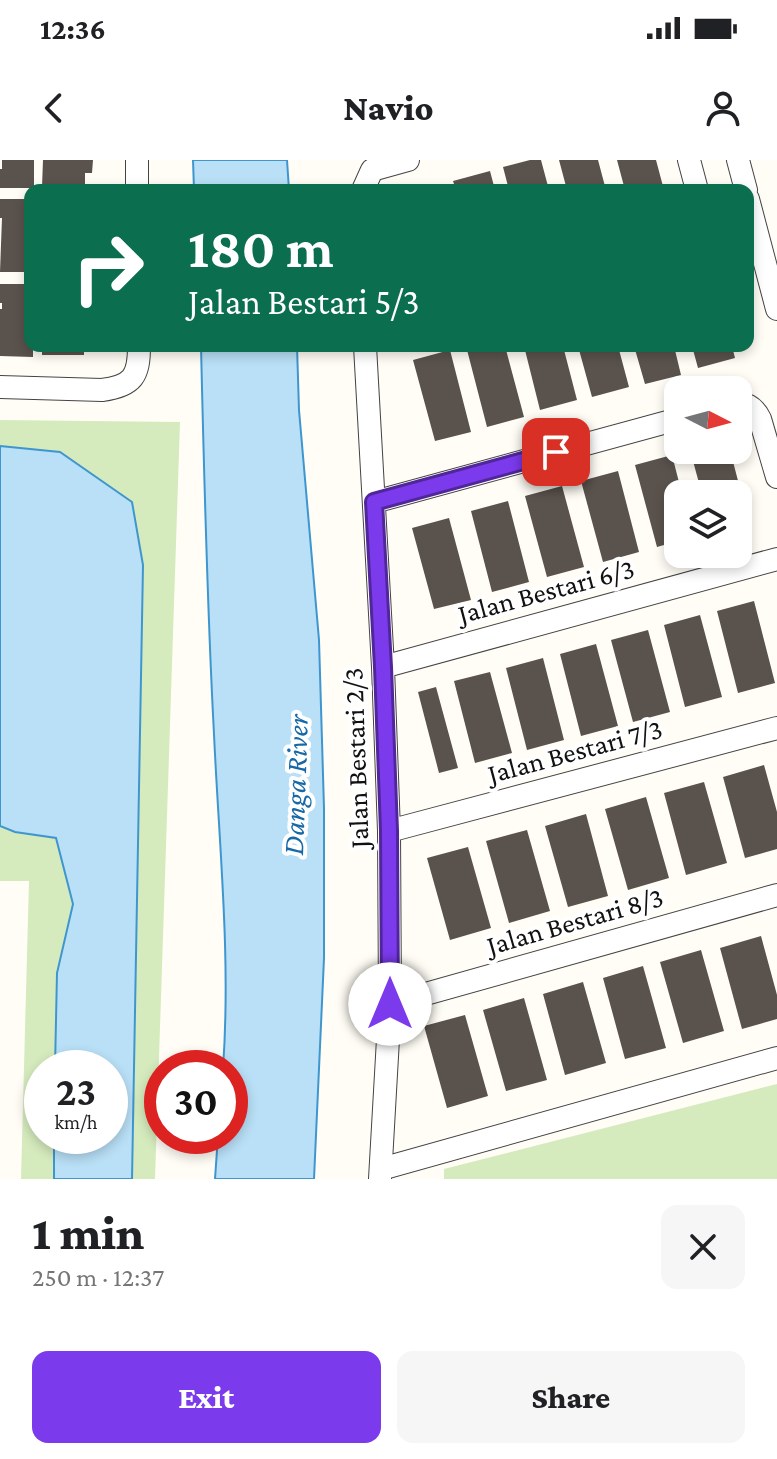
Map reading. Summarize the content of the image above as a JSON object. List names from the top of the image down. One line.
{"streets":{"street":["Jalan Bestari 6/3","Jalan Bestari 7/3","Jalan Bestari 2/3","Jalan Bestari 8/3"]},"crossings":[["Jalan Bestari 6/3","Jalan Bestari 2/3"],["Jalan Bestari 7/3","Jalan Bestari 2/3"],["Jalan Bestari 2/3","Jalan Bestari 8/3"]],"water":["Danga River"],"north":"right","page":{"status":"12:36","header":"Navio","turn":["180 m","Jalan Bestari 5/3"],"speed":"23 km/h","limit":"30","heading":["1 min","250 m · 12:37"],"buttons":["Exit","Share"]}}
